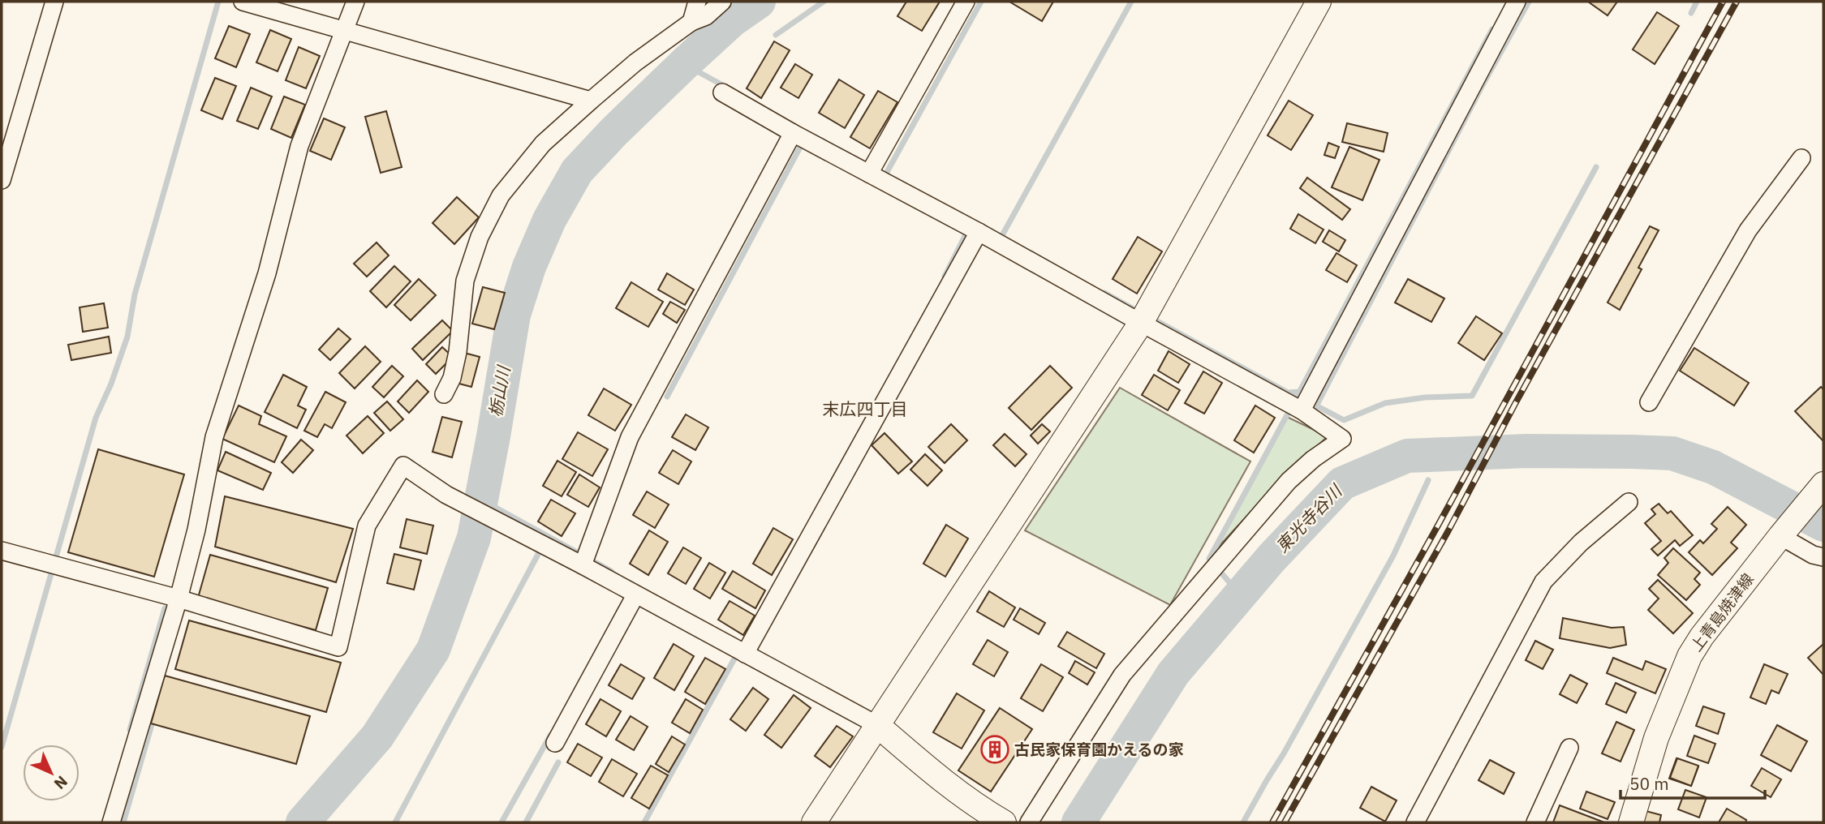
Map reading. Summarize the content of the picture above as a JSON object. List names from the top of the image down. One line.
{"streets":{"street":["上青島焼津線"]},"districts":["末広四丁目"],"water":["栃山川","東光寺谷川"],"places":{"building":["古民家保育園かえるの家"]},"scale_bar":"50 m","north":"bottom right"}
